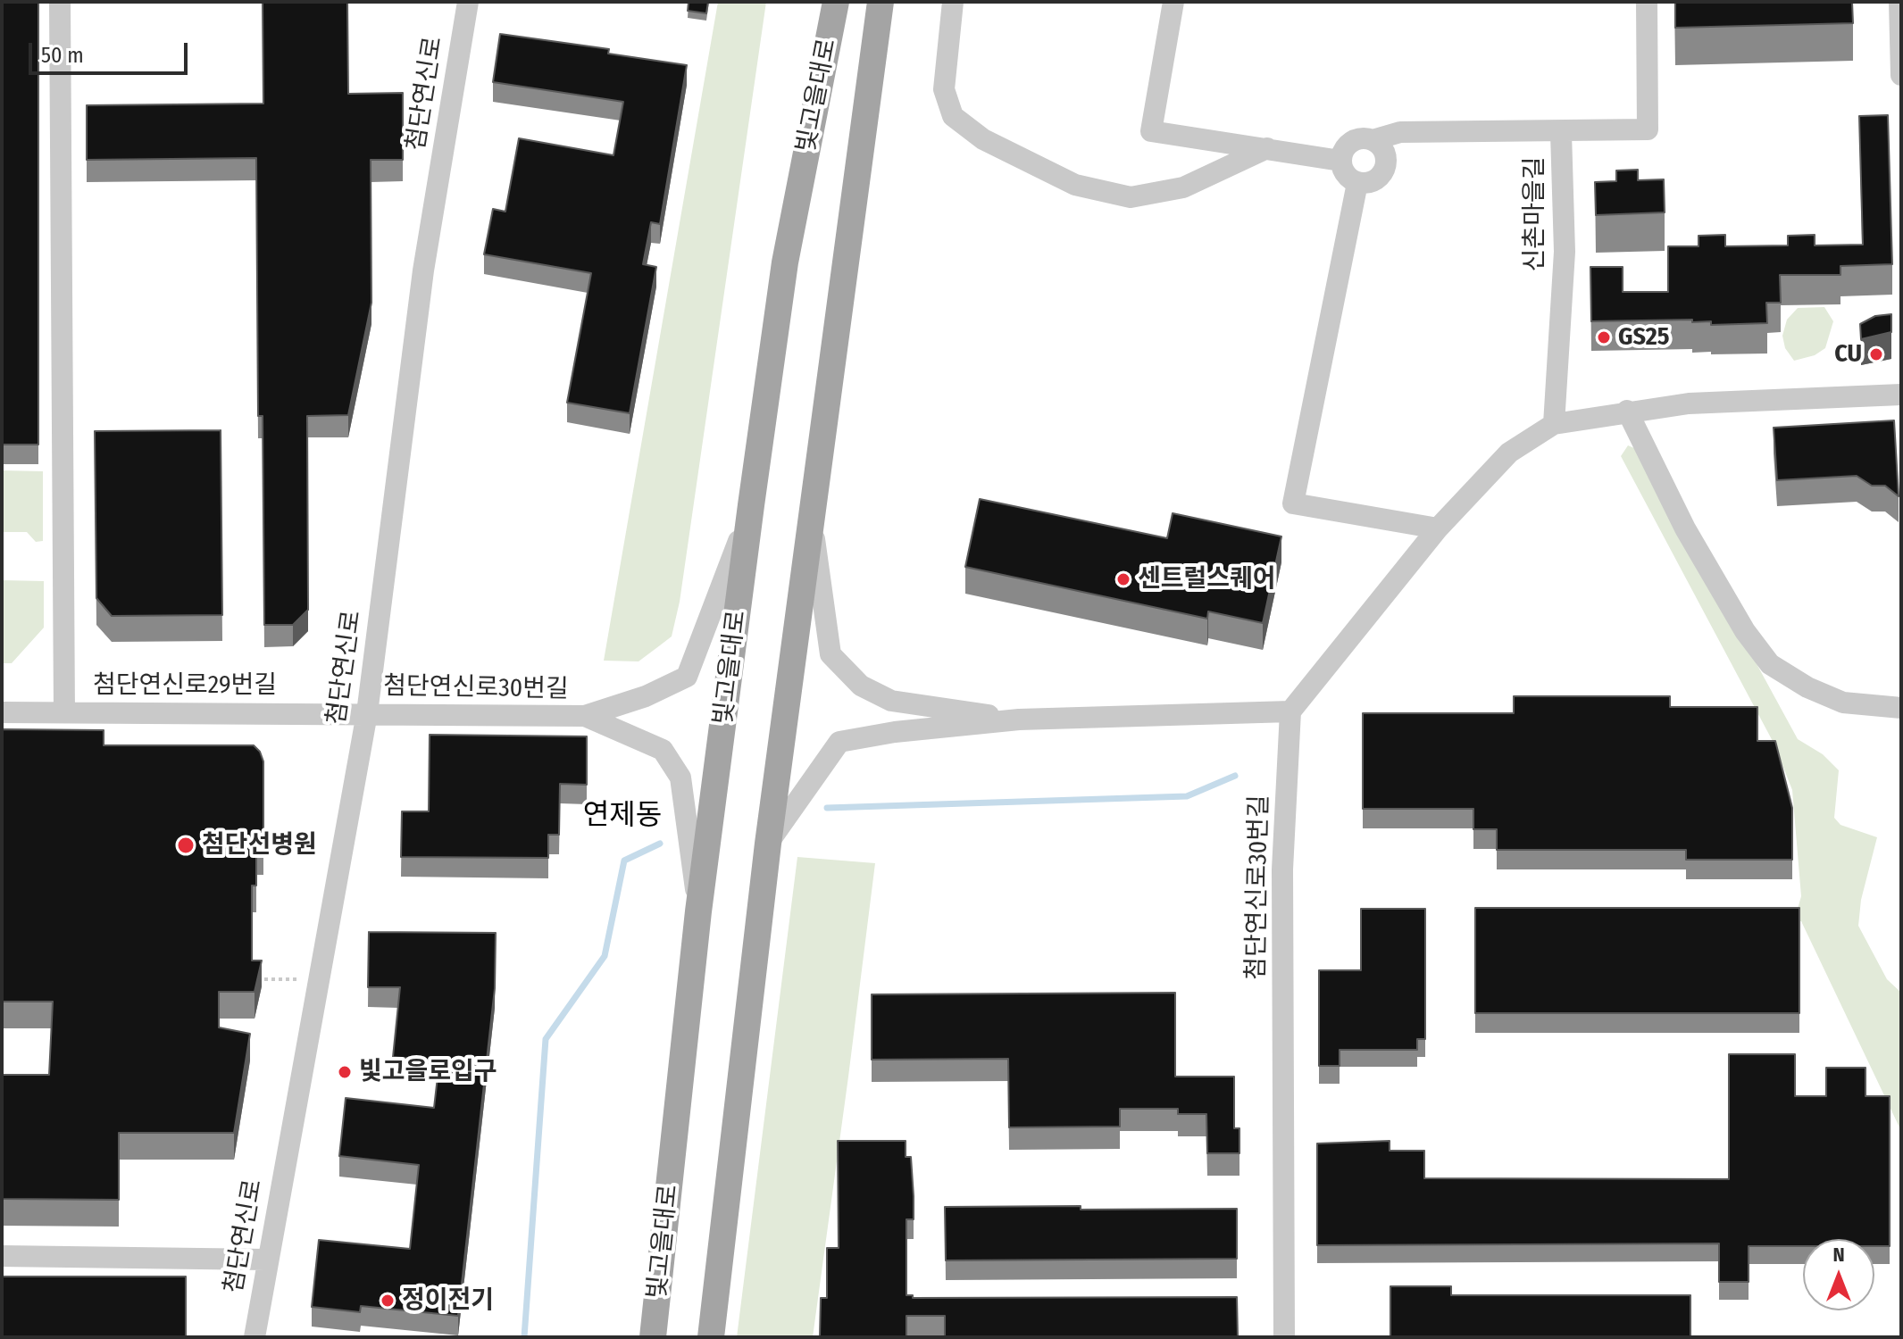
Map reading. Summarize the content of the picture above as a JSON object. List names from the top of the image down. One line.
{"streets":{"main road":["빛고을대로"],"street":["첨단연신로","신촌마을길","첨단연신로29번길","첨단연신로30번길"]},"crossings":[["첨단연신로","첨단연신로29번길"],["첨단연신로","첨단연신로30번길"],["첨단연신로29번길","첨단연신로30번길"]],"districts":["연제동"],"places":["GS25","CU","센트럴스퀘어","첨단선병원","빛고을로입구","정이전기"],"scale_bar":"50 m","north":"top"}
